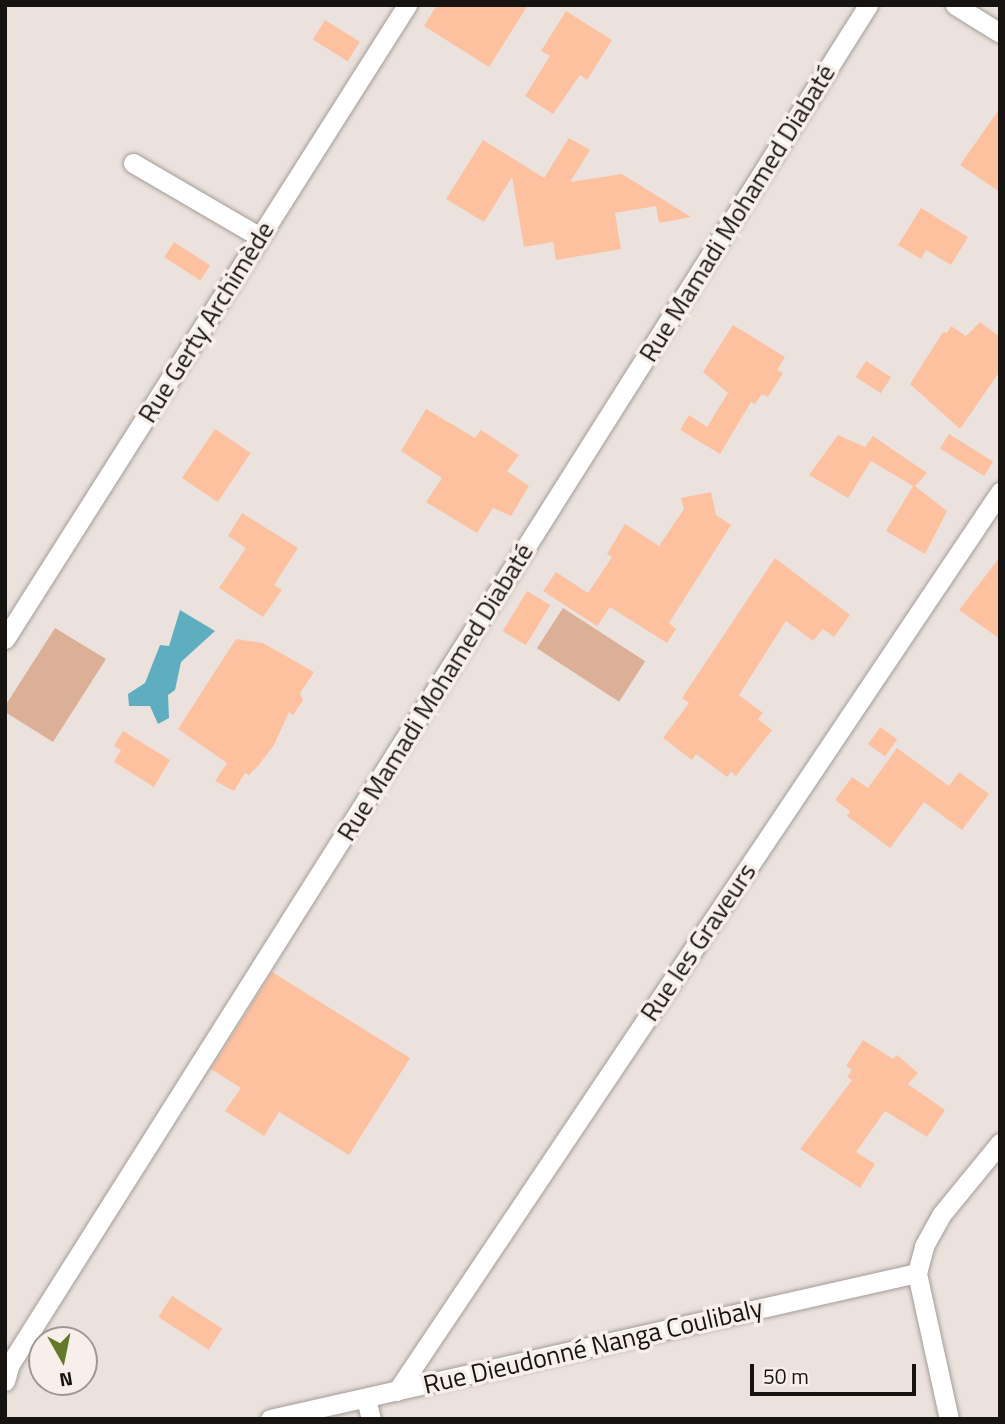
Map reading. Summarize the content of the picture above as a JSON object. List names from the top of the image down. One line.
{"streets":{"street":["Rue Mamadi Mohamed Diabaté","Rue Gerty Archimède","Rue les Graveurs","Rue Dieudonné Nanga Coulibaly"]},"crossings":[["Rue les Graveurs","Rue Dieudonné Nanga Coulibaly"]],"scale_bar":"50 m","north":"bottom"}
